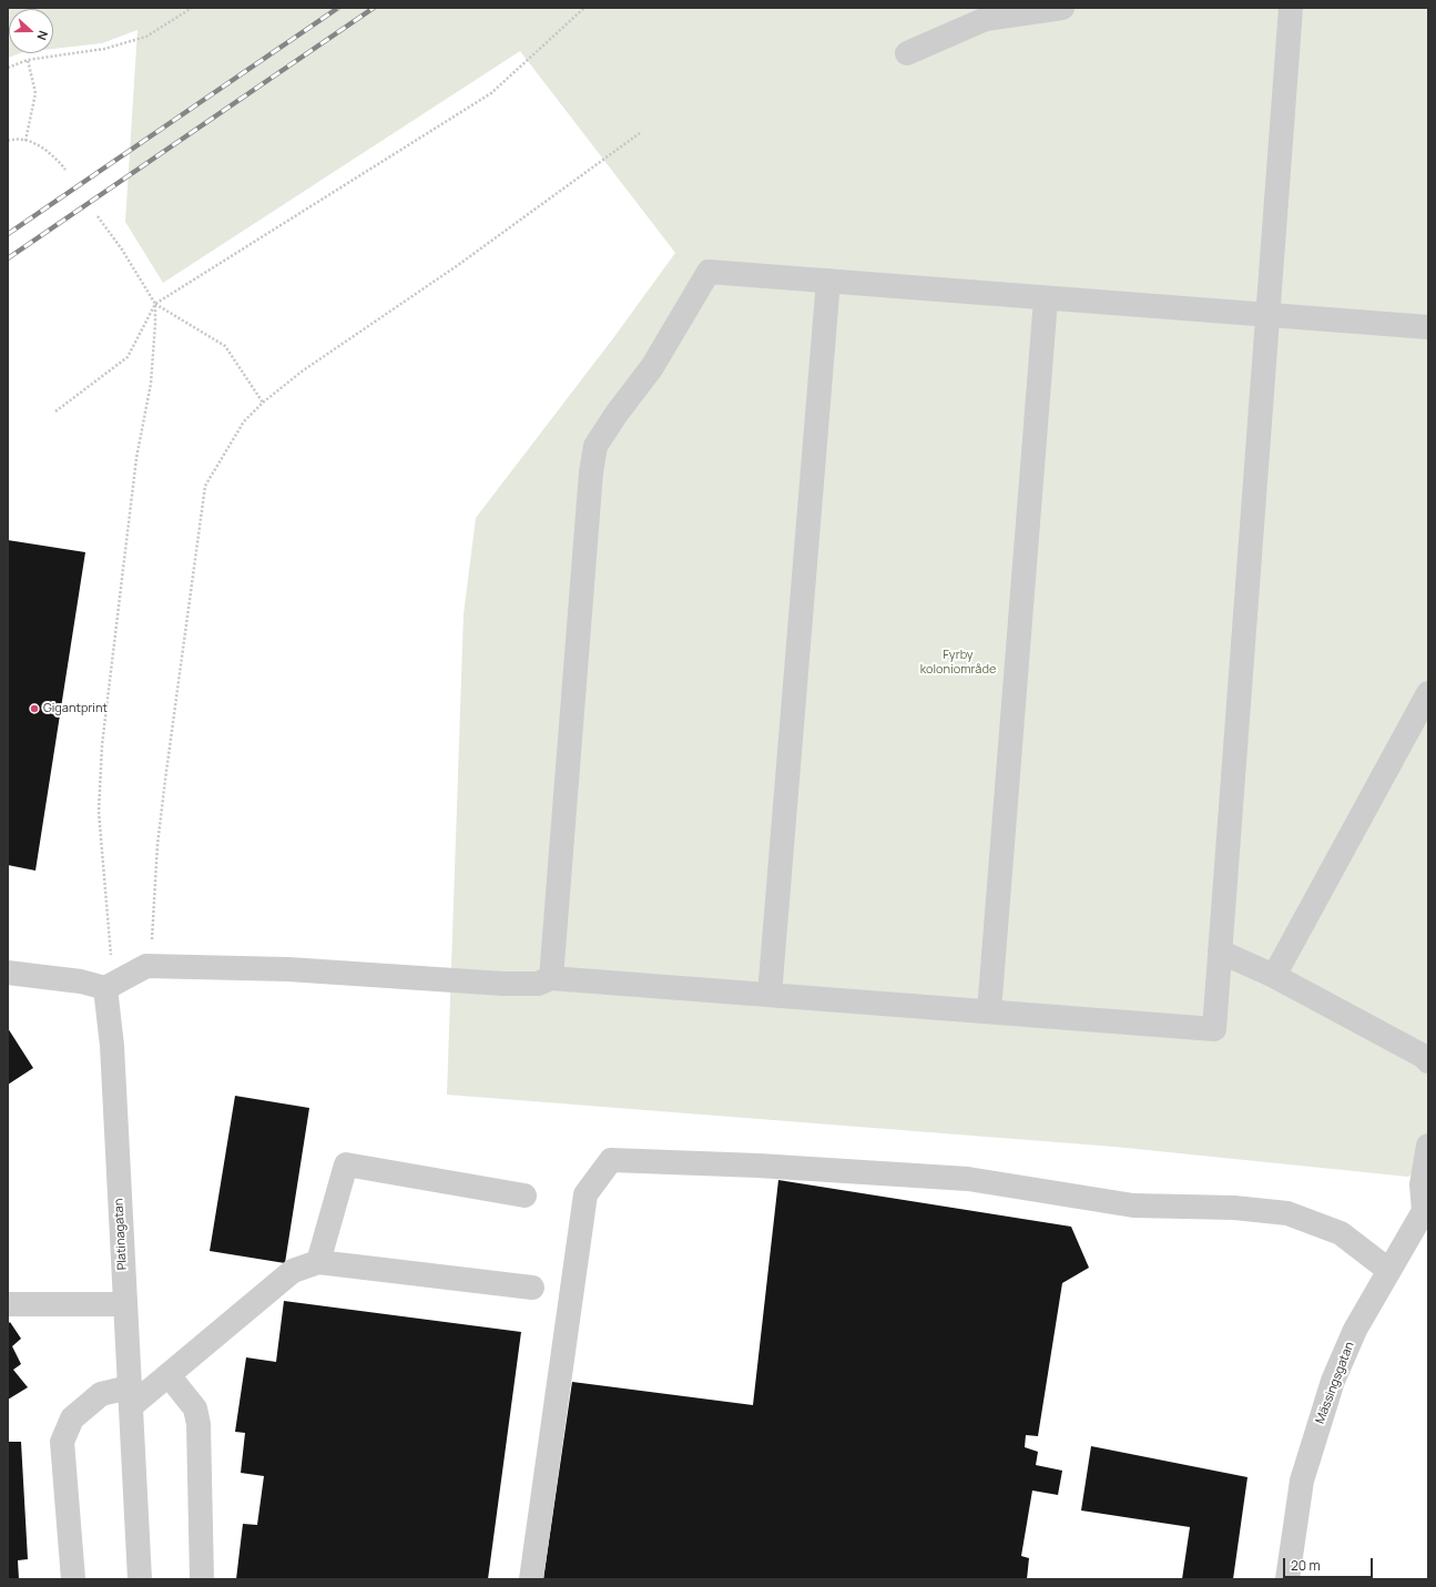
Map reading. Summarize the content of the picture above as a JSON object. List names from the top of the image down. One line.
{"streets":{"street":["Platinagatan","Mässingsgatan"]},"parks":["Fyrby koloniområde"],"places":["Gigantprint"],"scale_bar":"20 m","north":"right"}
